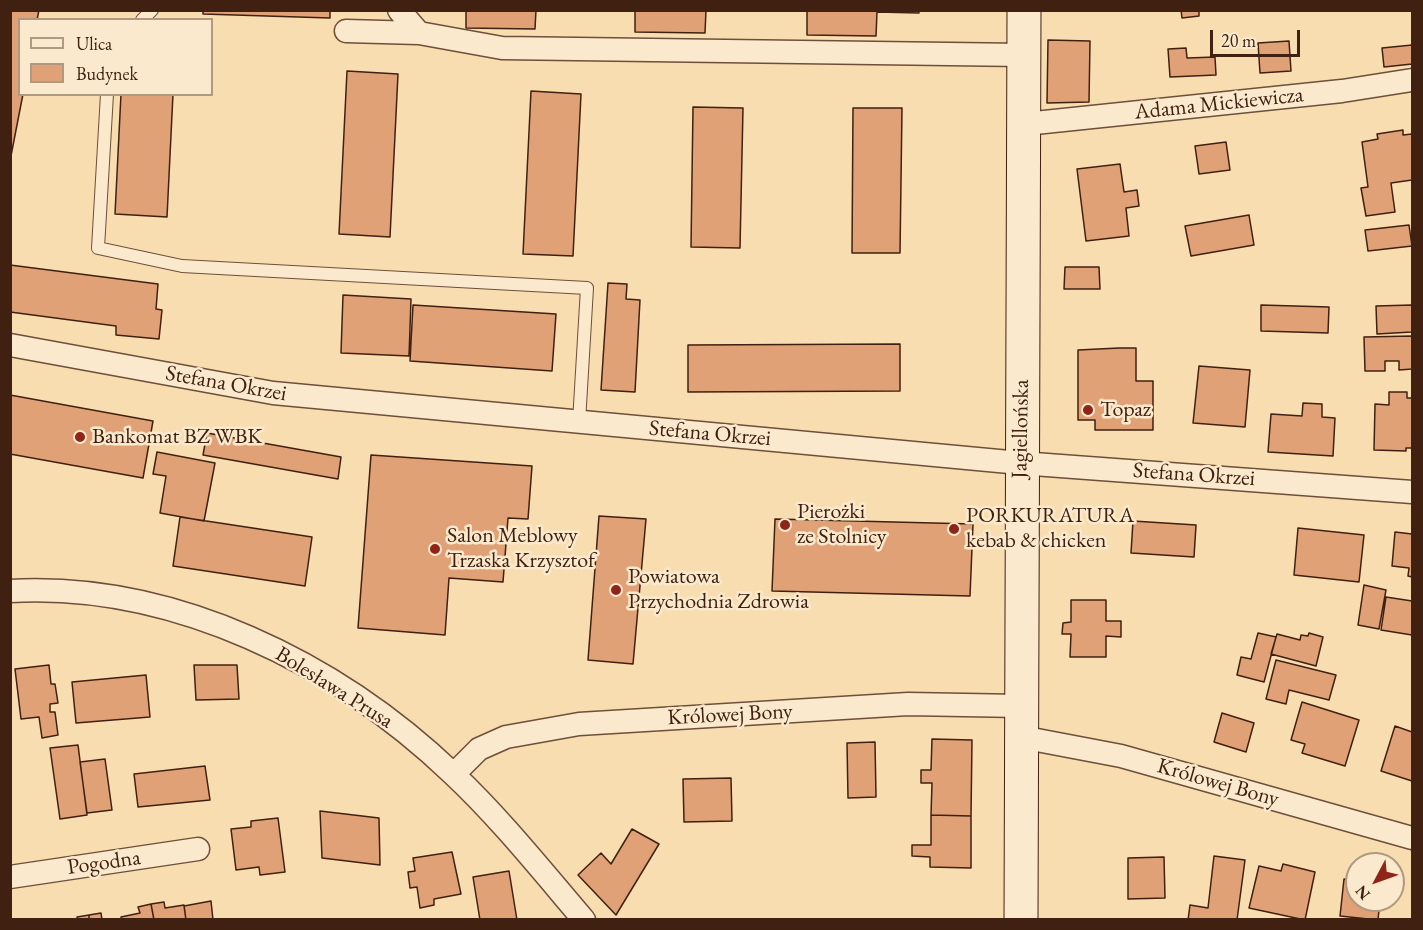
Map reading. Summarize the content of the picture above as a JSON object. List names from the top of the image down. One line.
{"streets":{"street":["Adama Mickiewicza","Stefana Okrzei","Jagiellońska","Bolesława Prusa","Królowej Bony","Pogodna"]},"crossings":[["Adama Mickiewicza","Jagiellońska"],["Stefana Okrzei","Jagiellońska"],["Jagiellońska","Królowej Bony"],["Bolesława Prusa","Królowej Bony"]],"places":["Topaz","Bankomat BZ WBK","Pierożki ze Stolnicy","PORKURATURA kebab & chicken","Salon Meblowy Trzaska Krzysztof","Powiatowa Przychodnia Zdrowia"],"legend":["Ulica","Budynek"],"scale_bar":"20 m","north":"bottom left"}
